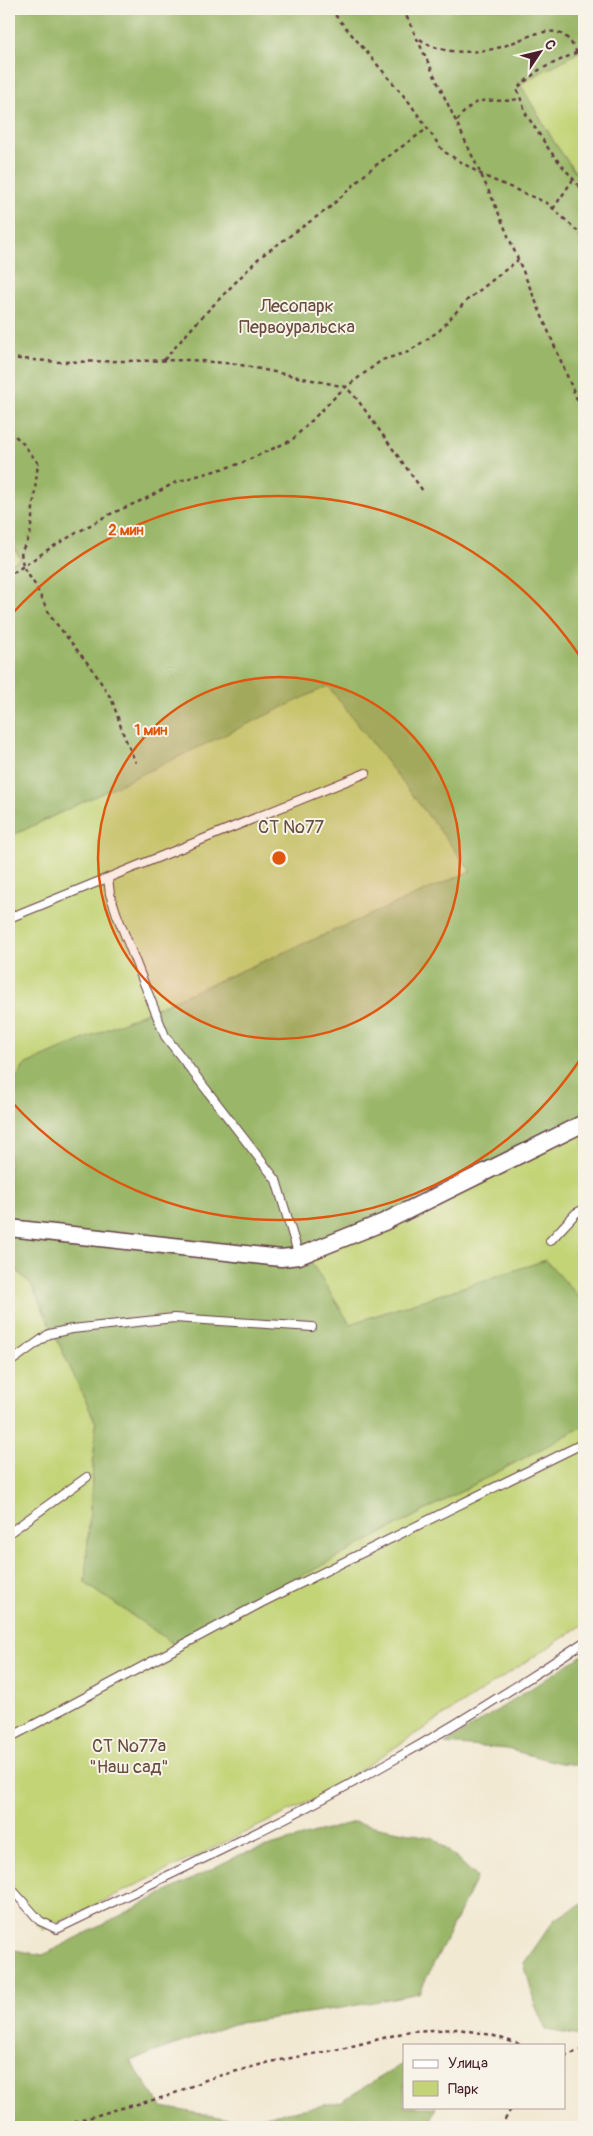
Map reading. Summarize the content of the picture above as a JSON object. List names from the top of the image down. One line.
{"parks":["Лесопарк Первоуральска","СТ №77","СТ №77а \"Наш сад\""],"legend":["Улица","Парк"],"north":"top right","rings":["2 мин","1 мин"]}
